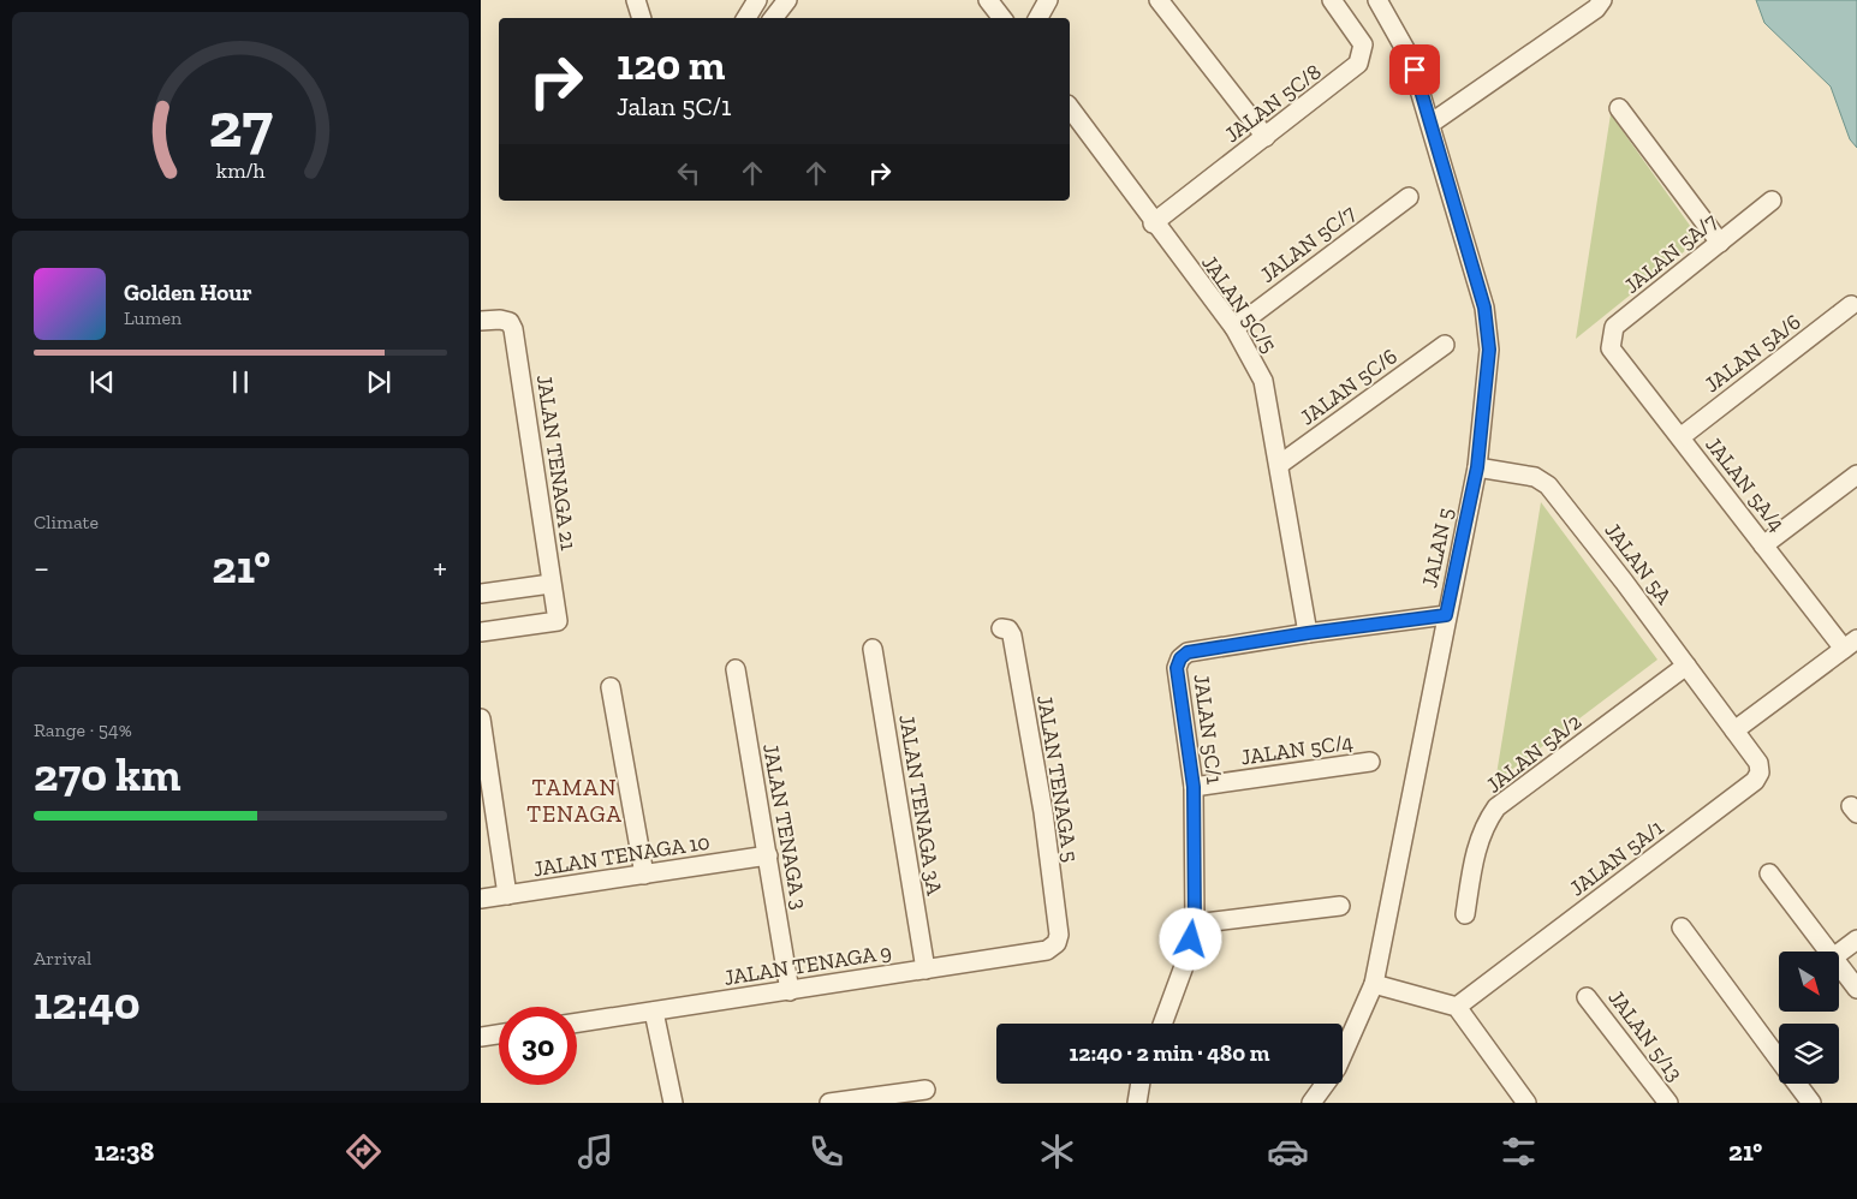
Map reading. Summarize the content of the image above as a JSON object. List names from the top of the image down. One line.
{"streets":{"street":["JALAN 5C/8","JALAN 5C/7","JALAN 5A/7","JALAN 5C/5","JALAN 5A/6","JALAN 5C/6","JALAN TENAGA 21","JALAN 5A/4","JALAN 5","JALAN 5A","JALAN 5C/1","JALAN 5C/4","JALAN 5A/2","JALAN TENAGA 5","JALAN TENAGA 3A","JALAN TENAGA 3","JALAN TENAGA 10","JALAN 5A/1","JALAN TENAGA 9","JALAN 5/13"]},"crossings":[["JALAN 5C/8","JALAN 5C/5"],["JALAN 5C/7","JALAN 5C/5"],["JALAN 5A/7","JALAN 5A/4"],["JALAN 5C/5","JALAN 5C/6"],["JALAN 5C/5","JALAN 5C/1"],["JALAN 5A/6","JALAN 5A/4"],["JALAN 5","JALAN 5A"],["JALAN 5","JALAN 5C/1"],["JALAN 5A","JALAN 5A/2"],["JALAN 5A","JALAN 5A/1"],["JALAN 5C/1","JALAN 5C/4"],["JALAN TENAGA 5","JALAN TENAGA 9"],["JALAN TENAGA 3A","JALAN TENAGA 9"],["JALAN TENAGA 3","JALAN TENAGA 10"],["JALAN TENAGA 3","JALAN TENAGA 9"]],"districts":["TAMAN TENAGA"],"north":"bottom right","page":{"turn":["120 m","Jalan 5C/1"],"song":["Golden Hour","Lumen"],"tile":["Climate",["Range · 54%","270 km"],["Arrival","12:40"]],"heat":["−","21°","+"],"limit":"30","trip":"12:40 · 2 min · 480 m","tabs":["12:38","21°"],"gauge":["27","km/h"]}}
